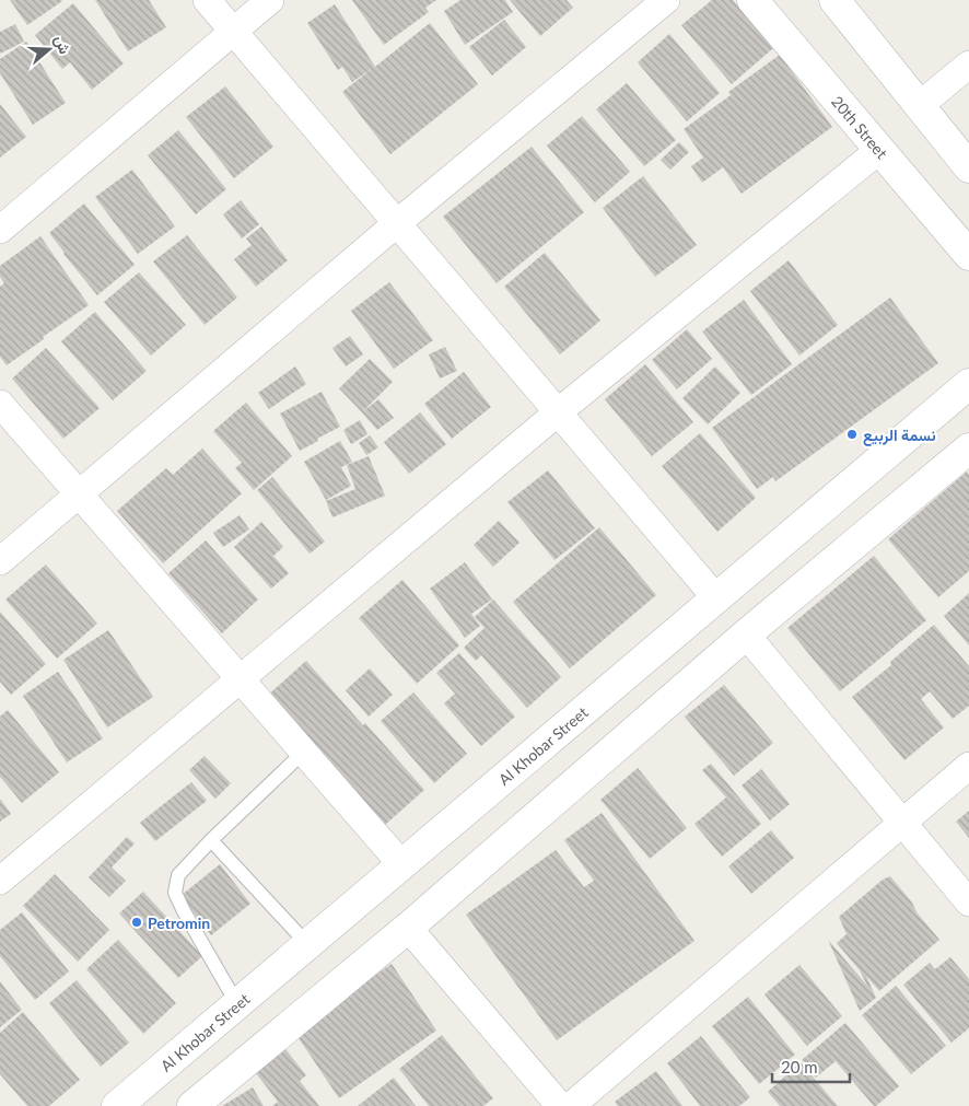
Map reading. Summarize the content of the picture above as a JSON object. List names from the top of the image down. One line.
{"streets":{"street":["20th Street","Al Khobar Street"]},"places":["نسمة الربيع","Petromin"],"scale_bar":"20 m","north":"right"}
